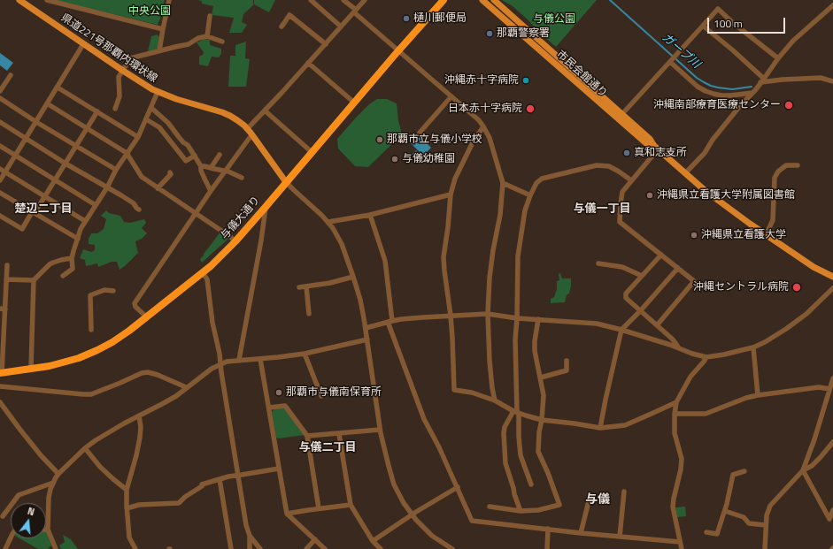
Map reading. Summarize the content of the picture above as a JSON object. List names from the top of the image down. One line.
{"streets":{"highway":["与儀大通り"],"main road":["県道221号那覇内環状線","市民会館通り"]},"crossings":[["県道221号那覇内環状線","与儀大通り"]],"districts":["楚辺二丁目","与儀一丁目","与儀二丁目","与儀"],"water":["ガーブ川"],"parks":["中央公園","与儀公園"],"places":["樋川郵便局","那覇警察署","沖縄赤十字病院","沖縄南部療育医療センター","日本赤十字病院","那覇市立与儀小学校","真和志支所","与儀幼稚園","沖縄県立看護大学附属図書館","沖縄県立看護大学","沖縄セントラル病院","那覇市与儀南保育所"],"scale_bar":"100 m","north":"top"}
